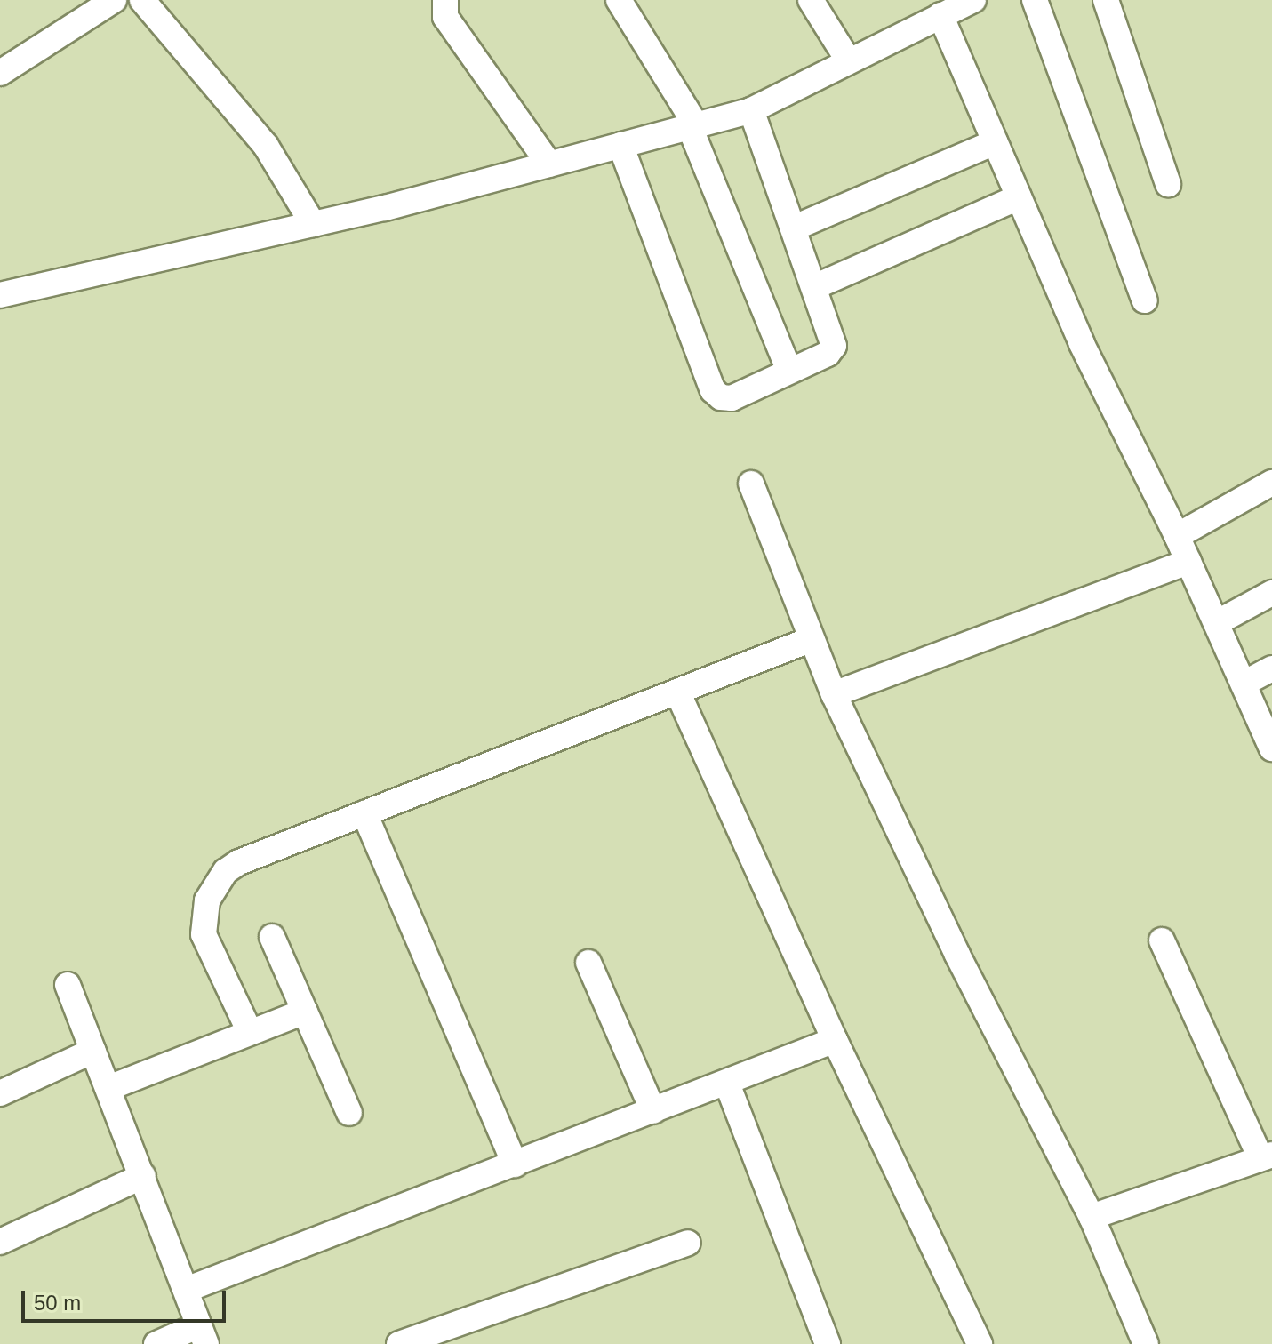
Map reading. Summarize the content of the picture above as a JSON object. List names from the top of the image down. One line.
{"scale_bar":"50 m"}
